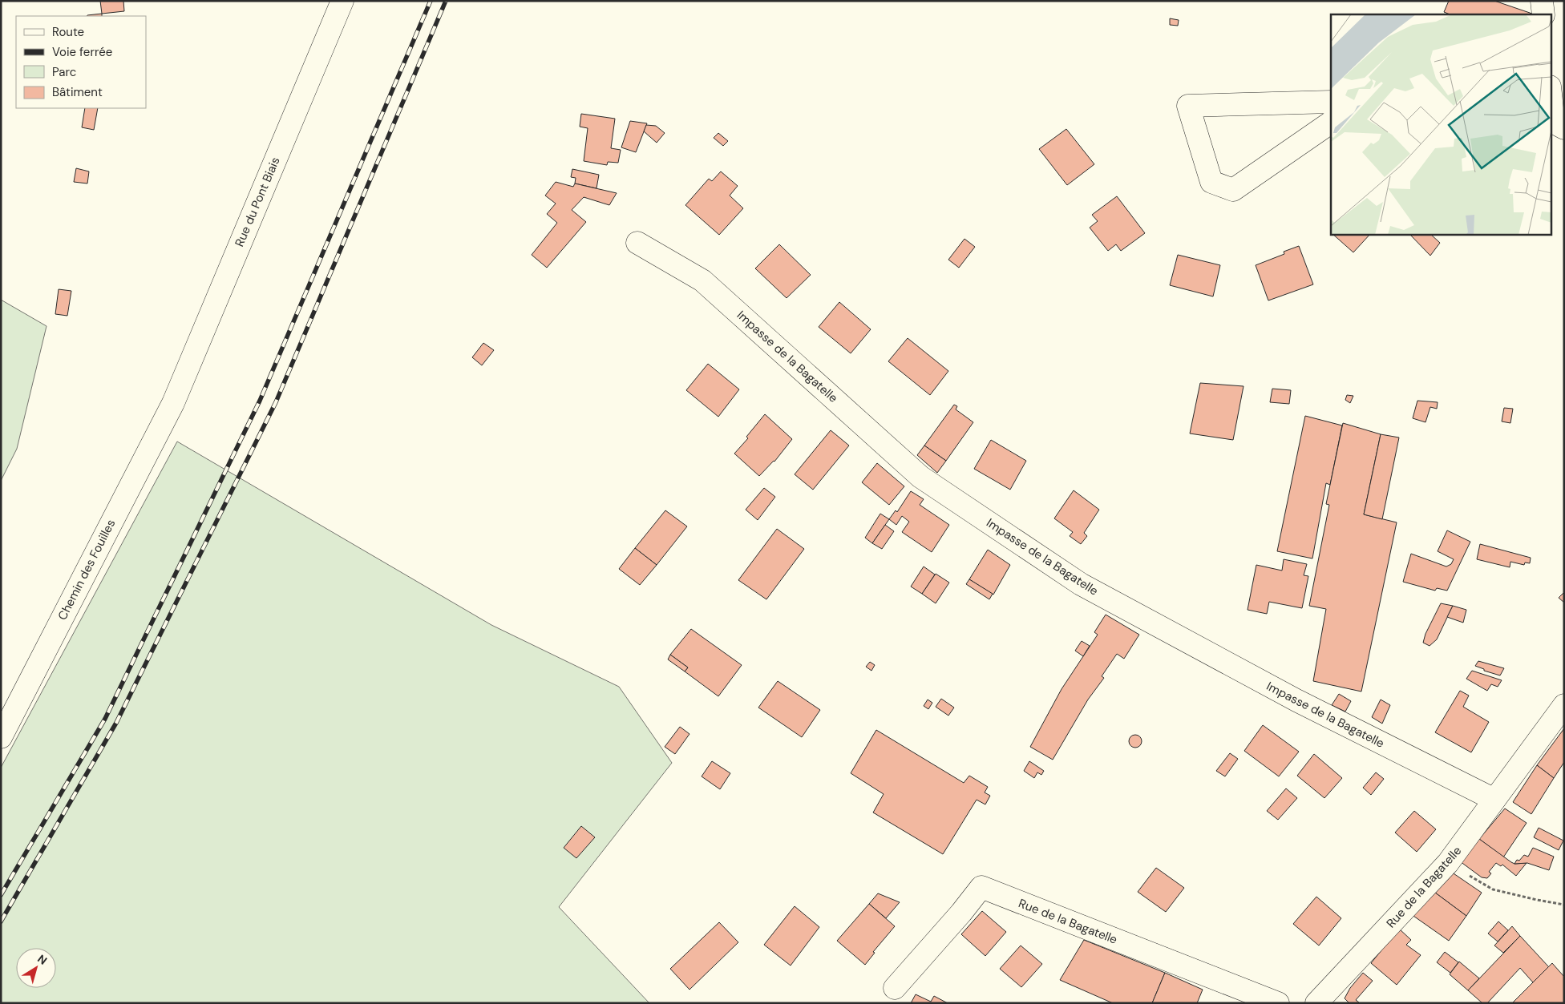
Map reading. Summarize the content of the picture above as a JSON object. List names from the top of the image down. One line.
{"streets":{"street":["Rue du Pont Biais","Impasse de la Bagatelle","Chemin des Fouilles","Rue de la Bagatelle"]},"crossings":[["Rue du Pont Biais","Chemin des Fouilles"],["Impasse de la Bagatelle","Rue de la Bagatelle"]],"legend":["Route","Voie ferrée","Parc","Bâtiment"],"north":"top right"}
